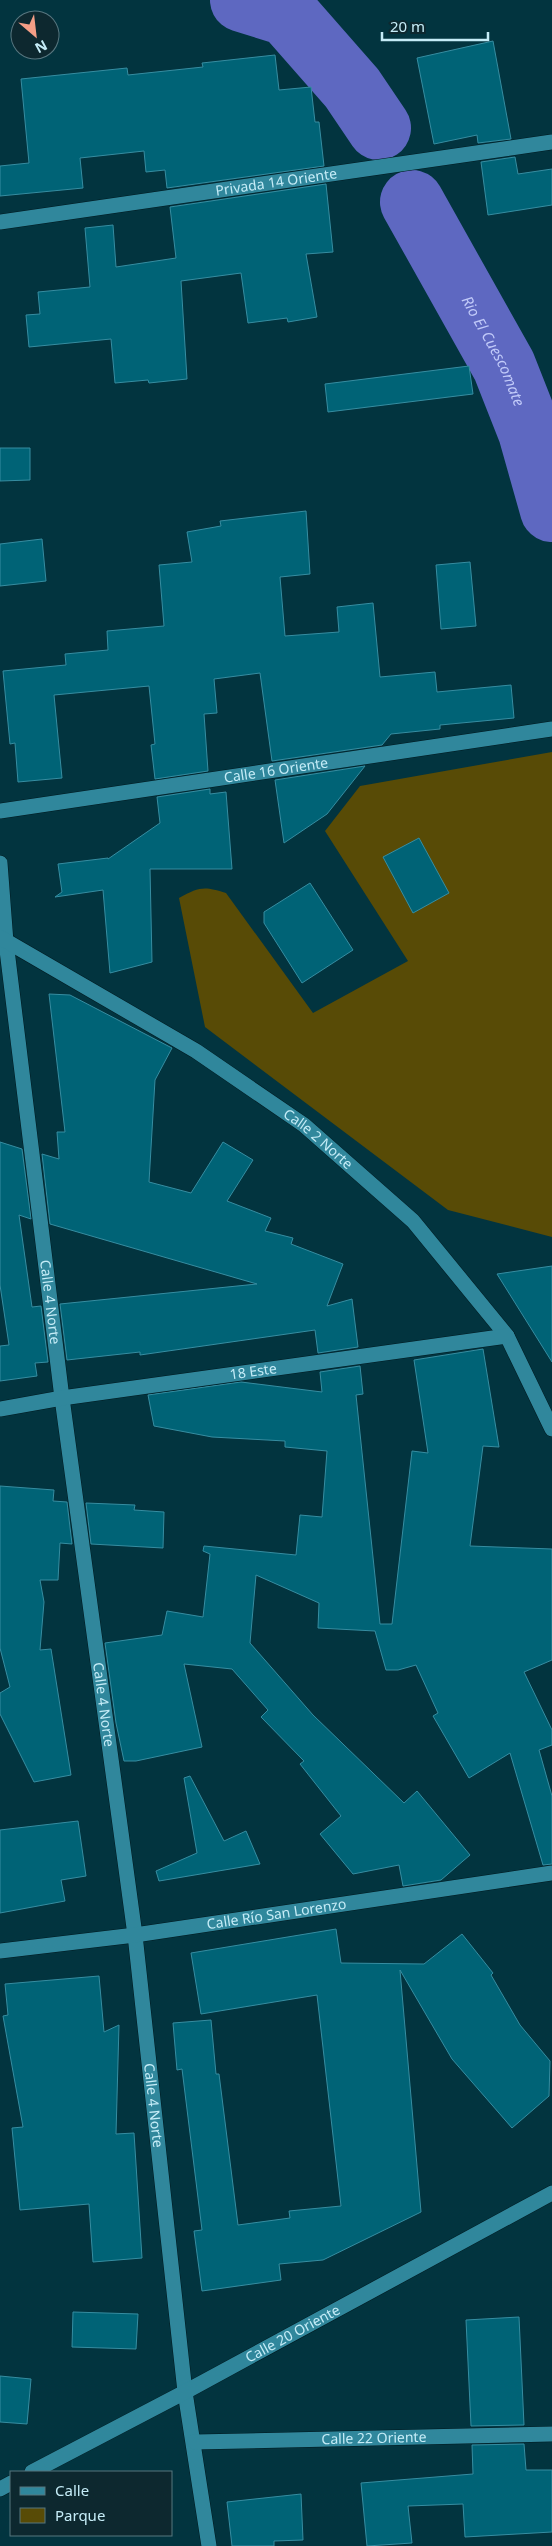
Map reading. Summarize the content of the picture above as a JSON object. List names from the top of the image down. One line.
{"streets":{"street":["Privada 14 Oriente","Calle 16 Oriente","Calle 2 Norte","Calle 4 Norte","18 Este","Calle Río San Lorenzo","Calle 20 Oriente","Calle 22 Oriente"]},"crossings":[["Calle 2 Norte","Calle 4 Norte"],["Calle 2 Norte","18 Este"],["Calle 4 Norte","18 Este"],["Calle 4 Norte","Calle Río San Lorenzo"],["Calle 4 Norte","Calle 20 Oriente"],["Calle 4 Norte","Calle 22 Oriente"]],"water":["Rio El Cuescomate"],"legend":["Calle","Parque"],"scale_bar":"20 m","north":"bottom right"}
